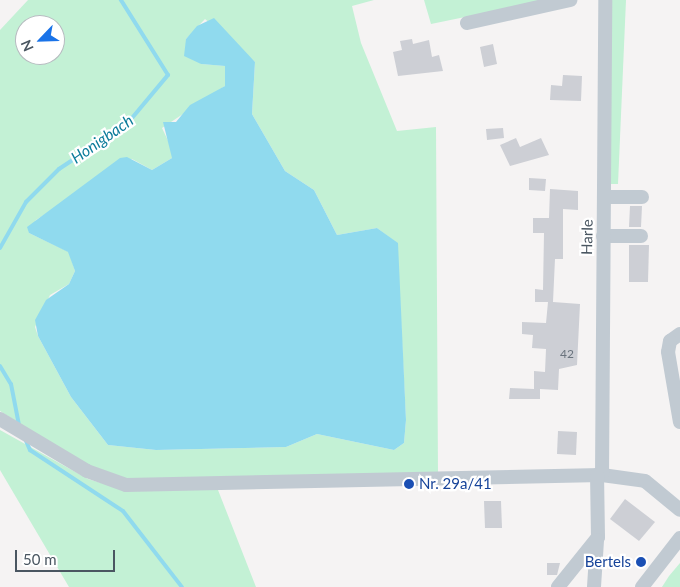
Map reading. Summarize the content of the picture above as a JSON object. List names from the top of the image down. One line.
{"streets":{"street":["Harle"]},"water":["Honigbach"],"places":["Nr. 29a/41","Bertels"],"house_numbers":["42"],"scale_bar":"50 m","north":"bottom left"}
